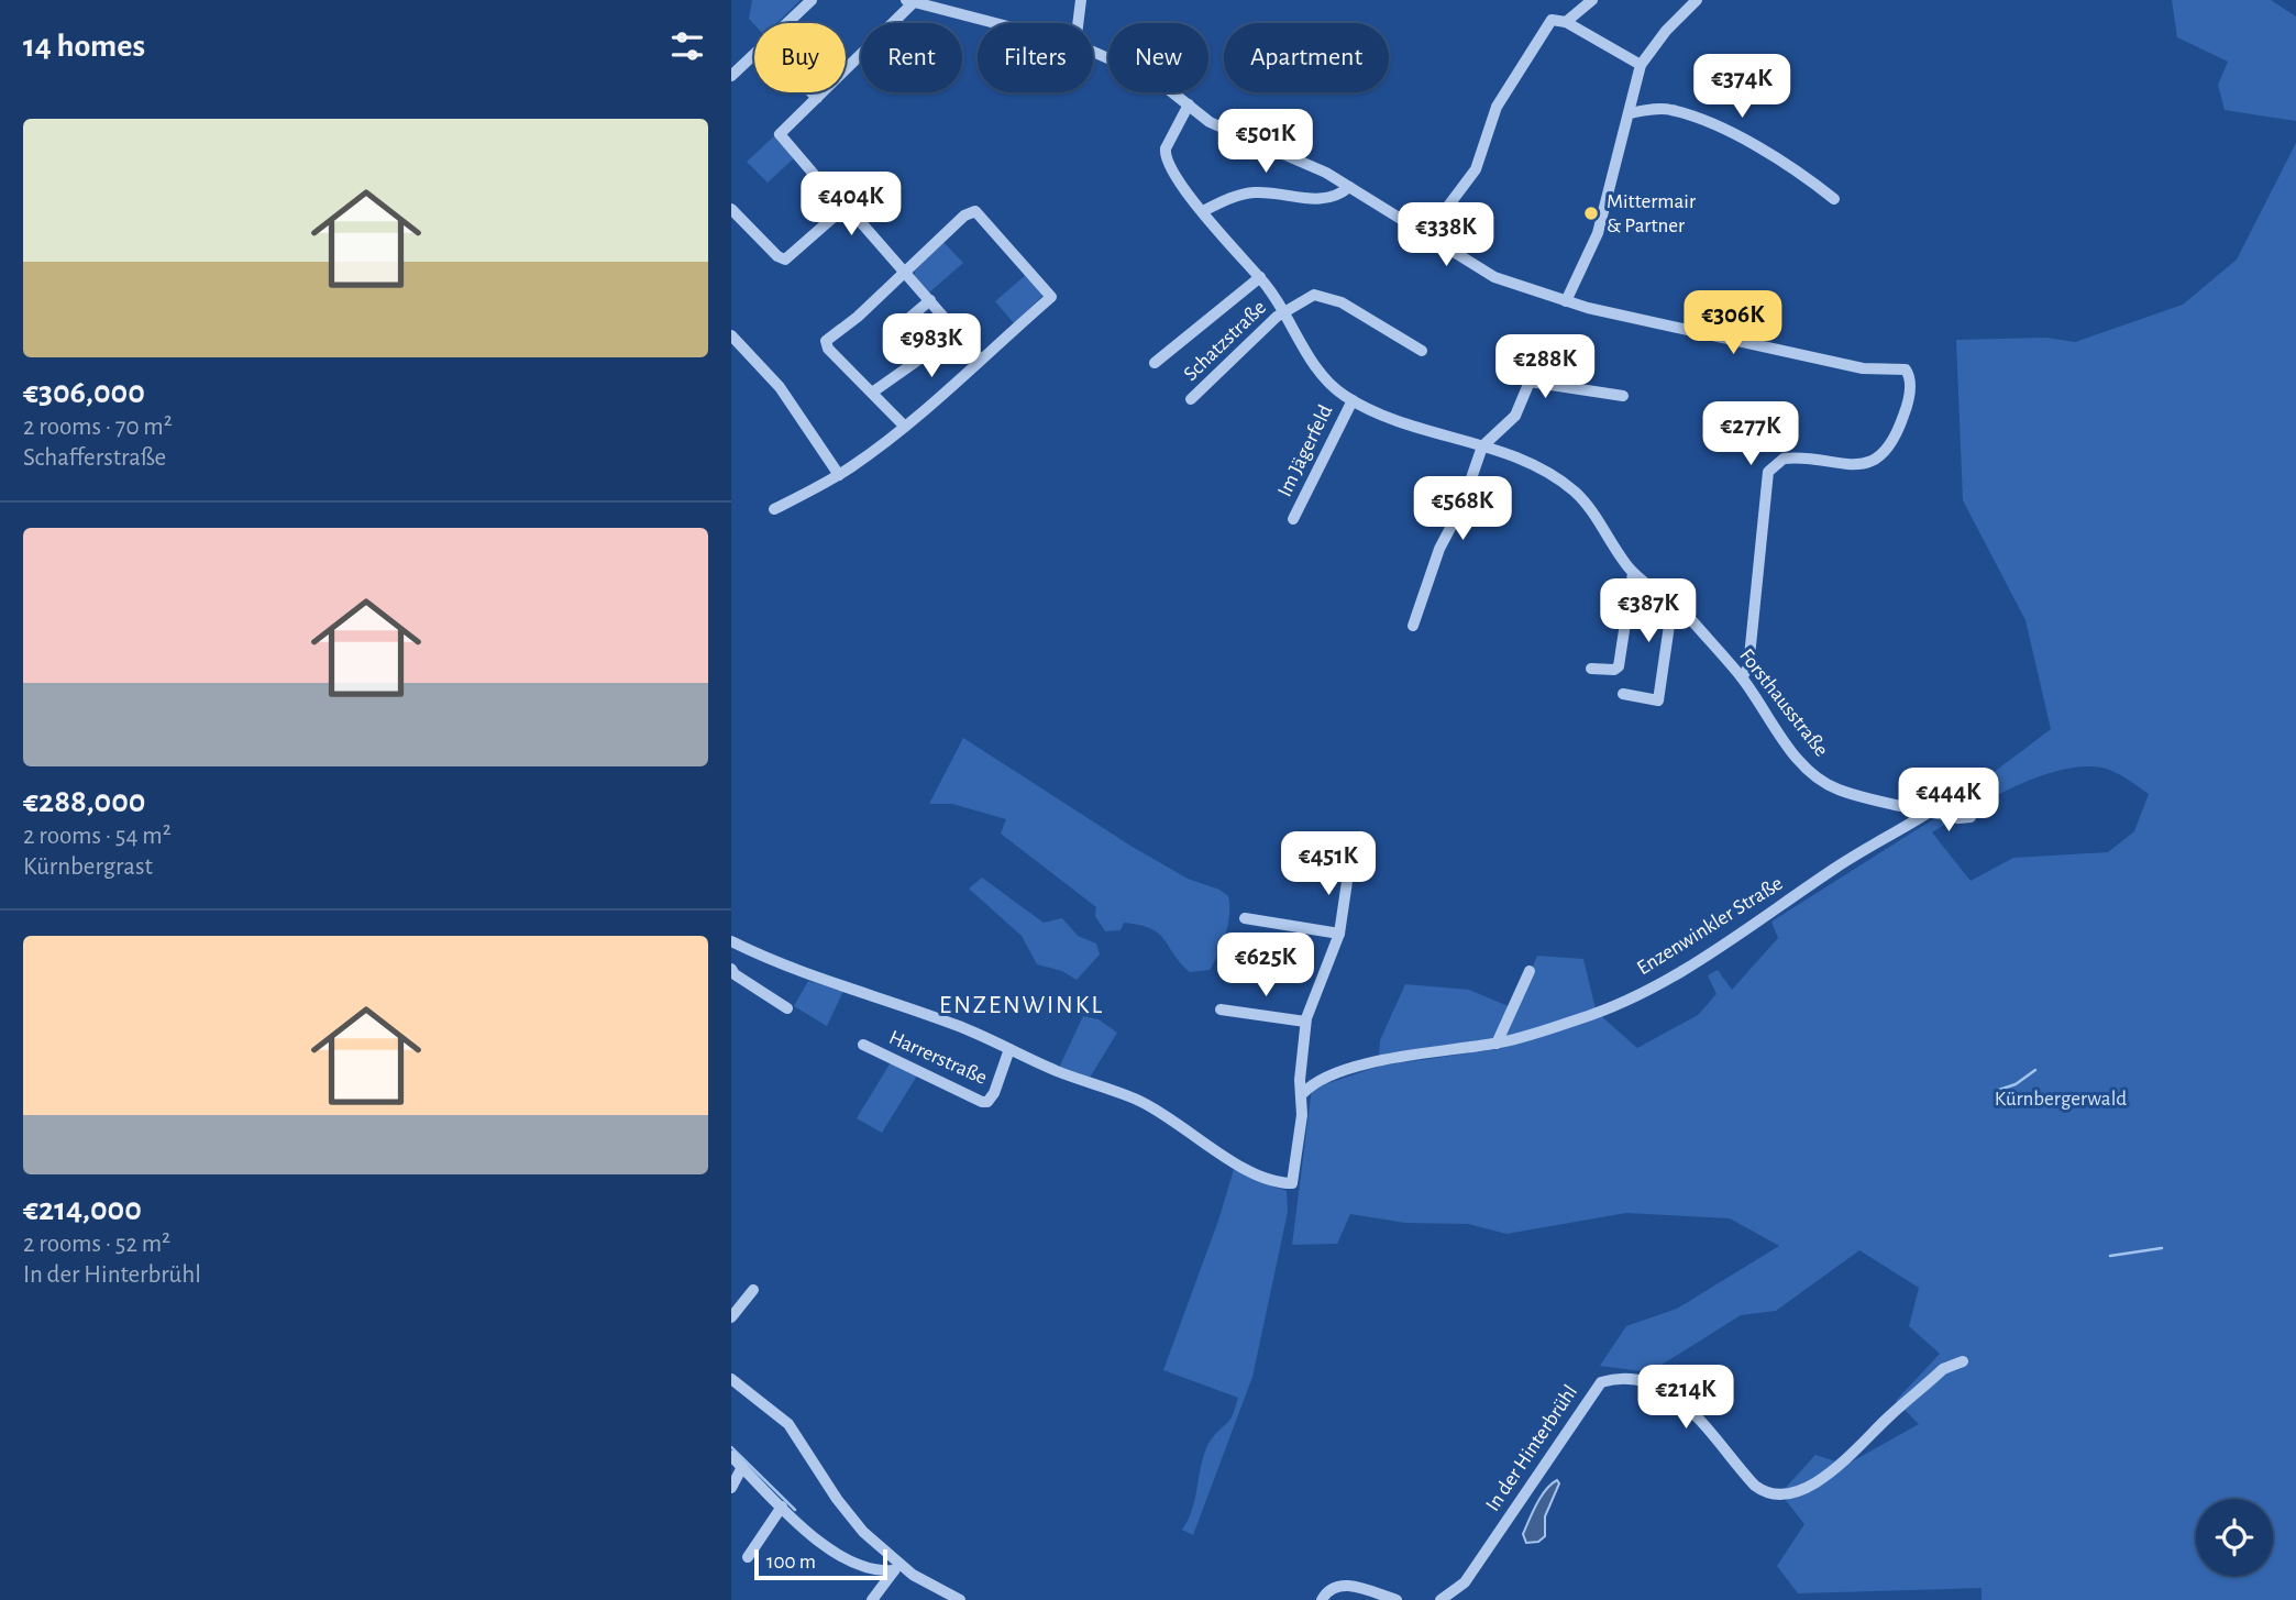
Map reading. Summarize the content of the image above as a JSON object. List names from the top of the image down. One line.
{"streets":{"street":["Schatzstraße","Im Jägerfeld","Forsthausstraße","Enzenwinkler Straße","Harrerstraße","In der Hinterbrühl"]},"crossings":[["Schatzstraße","Forsthausstraße"],["Im Jägerfeld","Forsthausstraße"],["Forsthausstraße","Enzenwinkler Straße"]],"districts":["ENZENWINKL"],"parks":["Kürnbergerwald"],"places":["Mittermair & Partner"],"scale_bar":"100 m","page":{"heading":"14 homes","chip":["Buy","Rent","Filters","New","Apartment"],"price":["€374K","€501K","€404K","€338K","€306K","€983K","€288K","€277K","€568K","€387K","€444K","€451K","€625K","€214K"],"list":[{"name":"€306,000","note":"2 rooms · 70 m² · Schafferstraße"},{"name":"€288,000","note":"2 rooms · 54 m² · Kürnbergrast"},{"name":"€214,000","note":"2 rooms · 52 m² · In der Hinterbrühl"}],"scale":"100 m"}}
